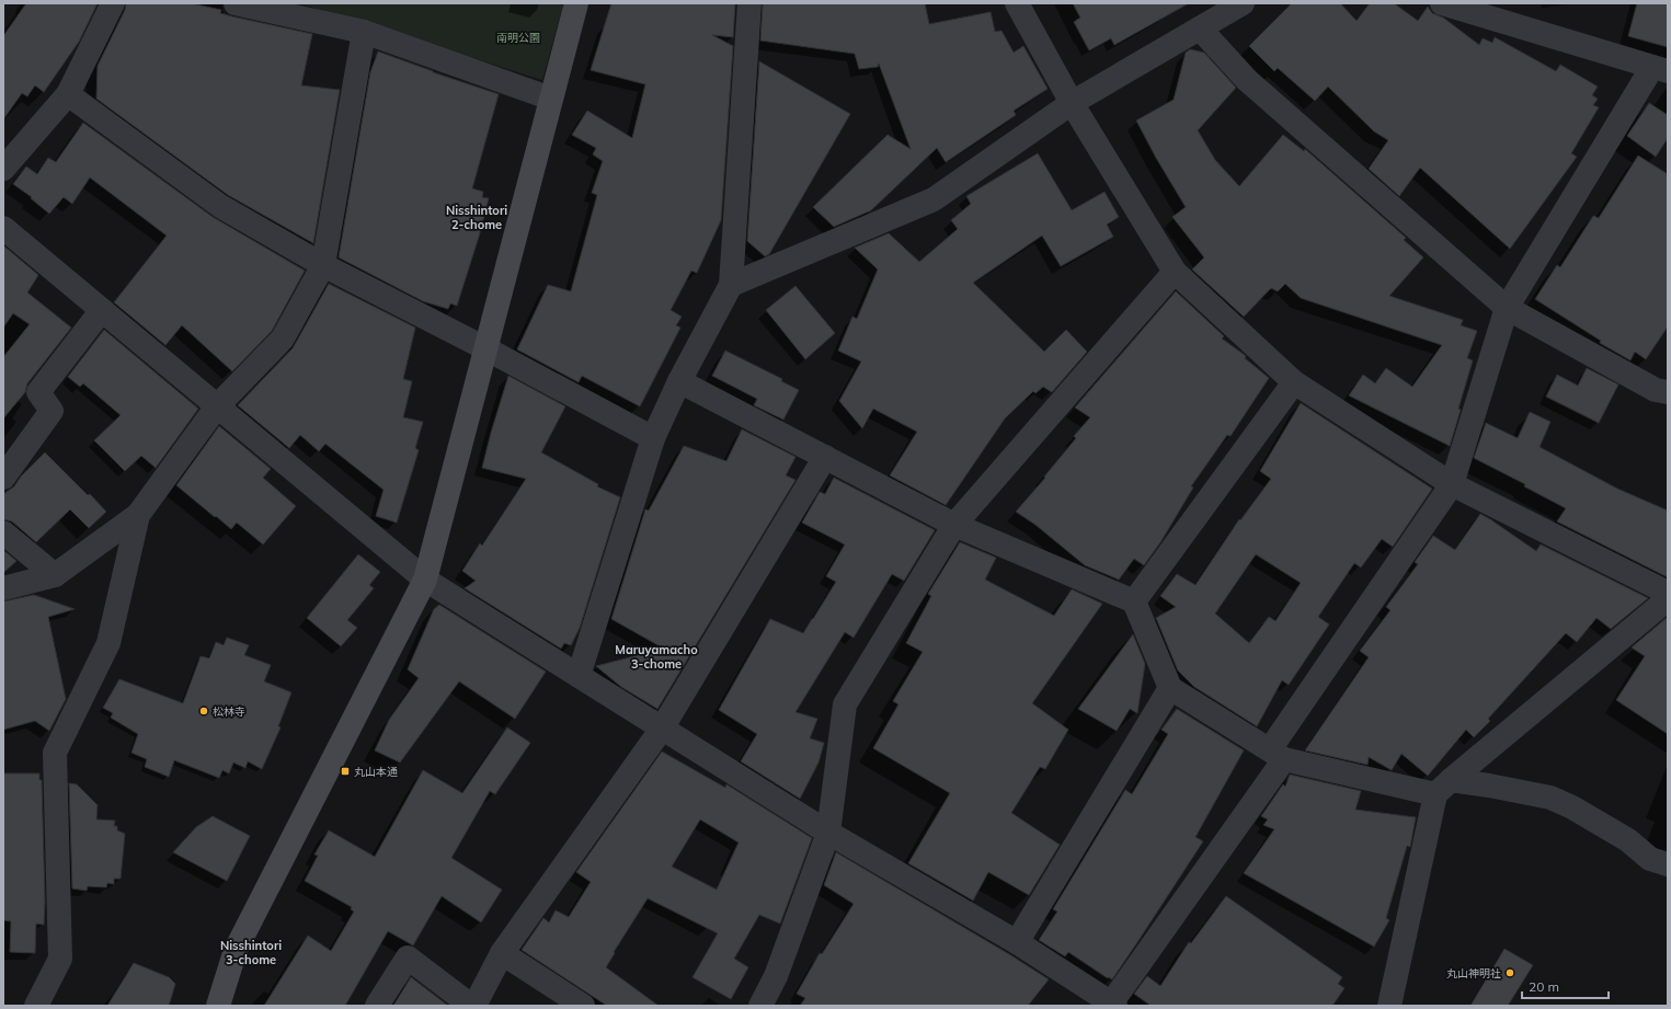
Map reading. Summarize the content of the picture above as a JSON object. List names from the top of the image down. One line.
{"districts":["Nisshintori 2-chome","Maruyamacho 3-chome","Nisshintori 3-chome"],"parks":["南明公園"],"places":{"other":["松林寺","丸山神明社"],"transit":["丸山本通"]},"scale_bar":"20 m"}
